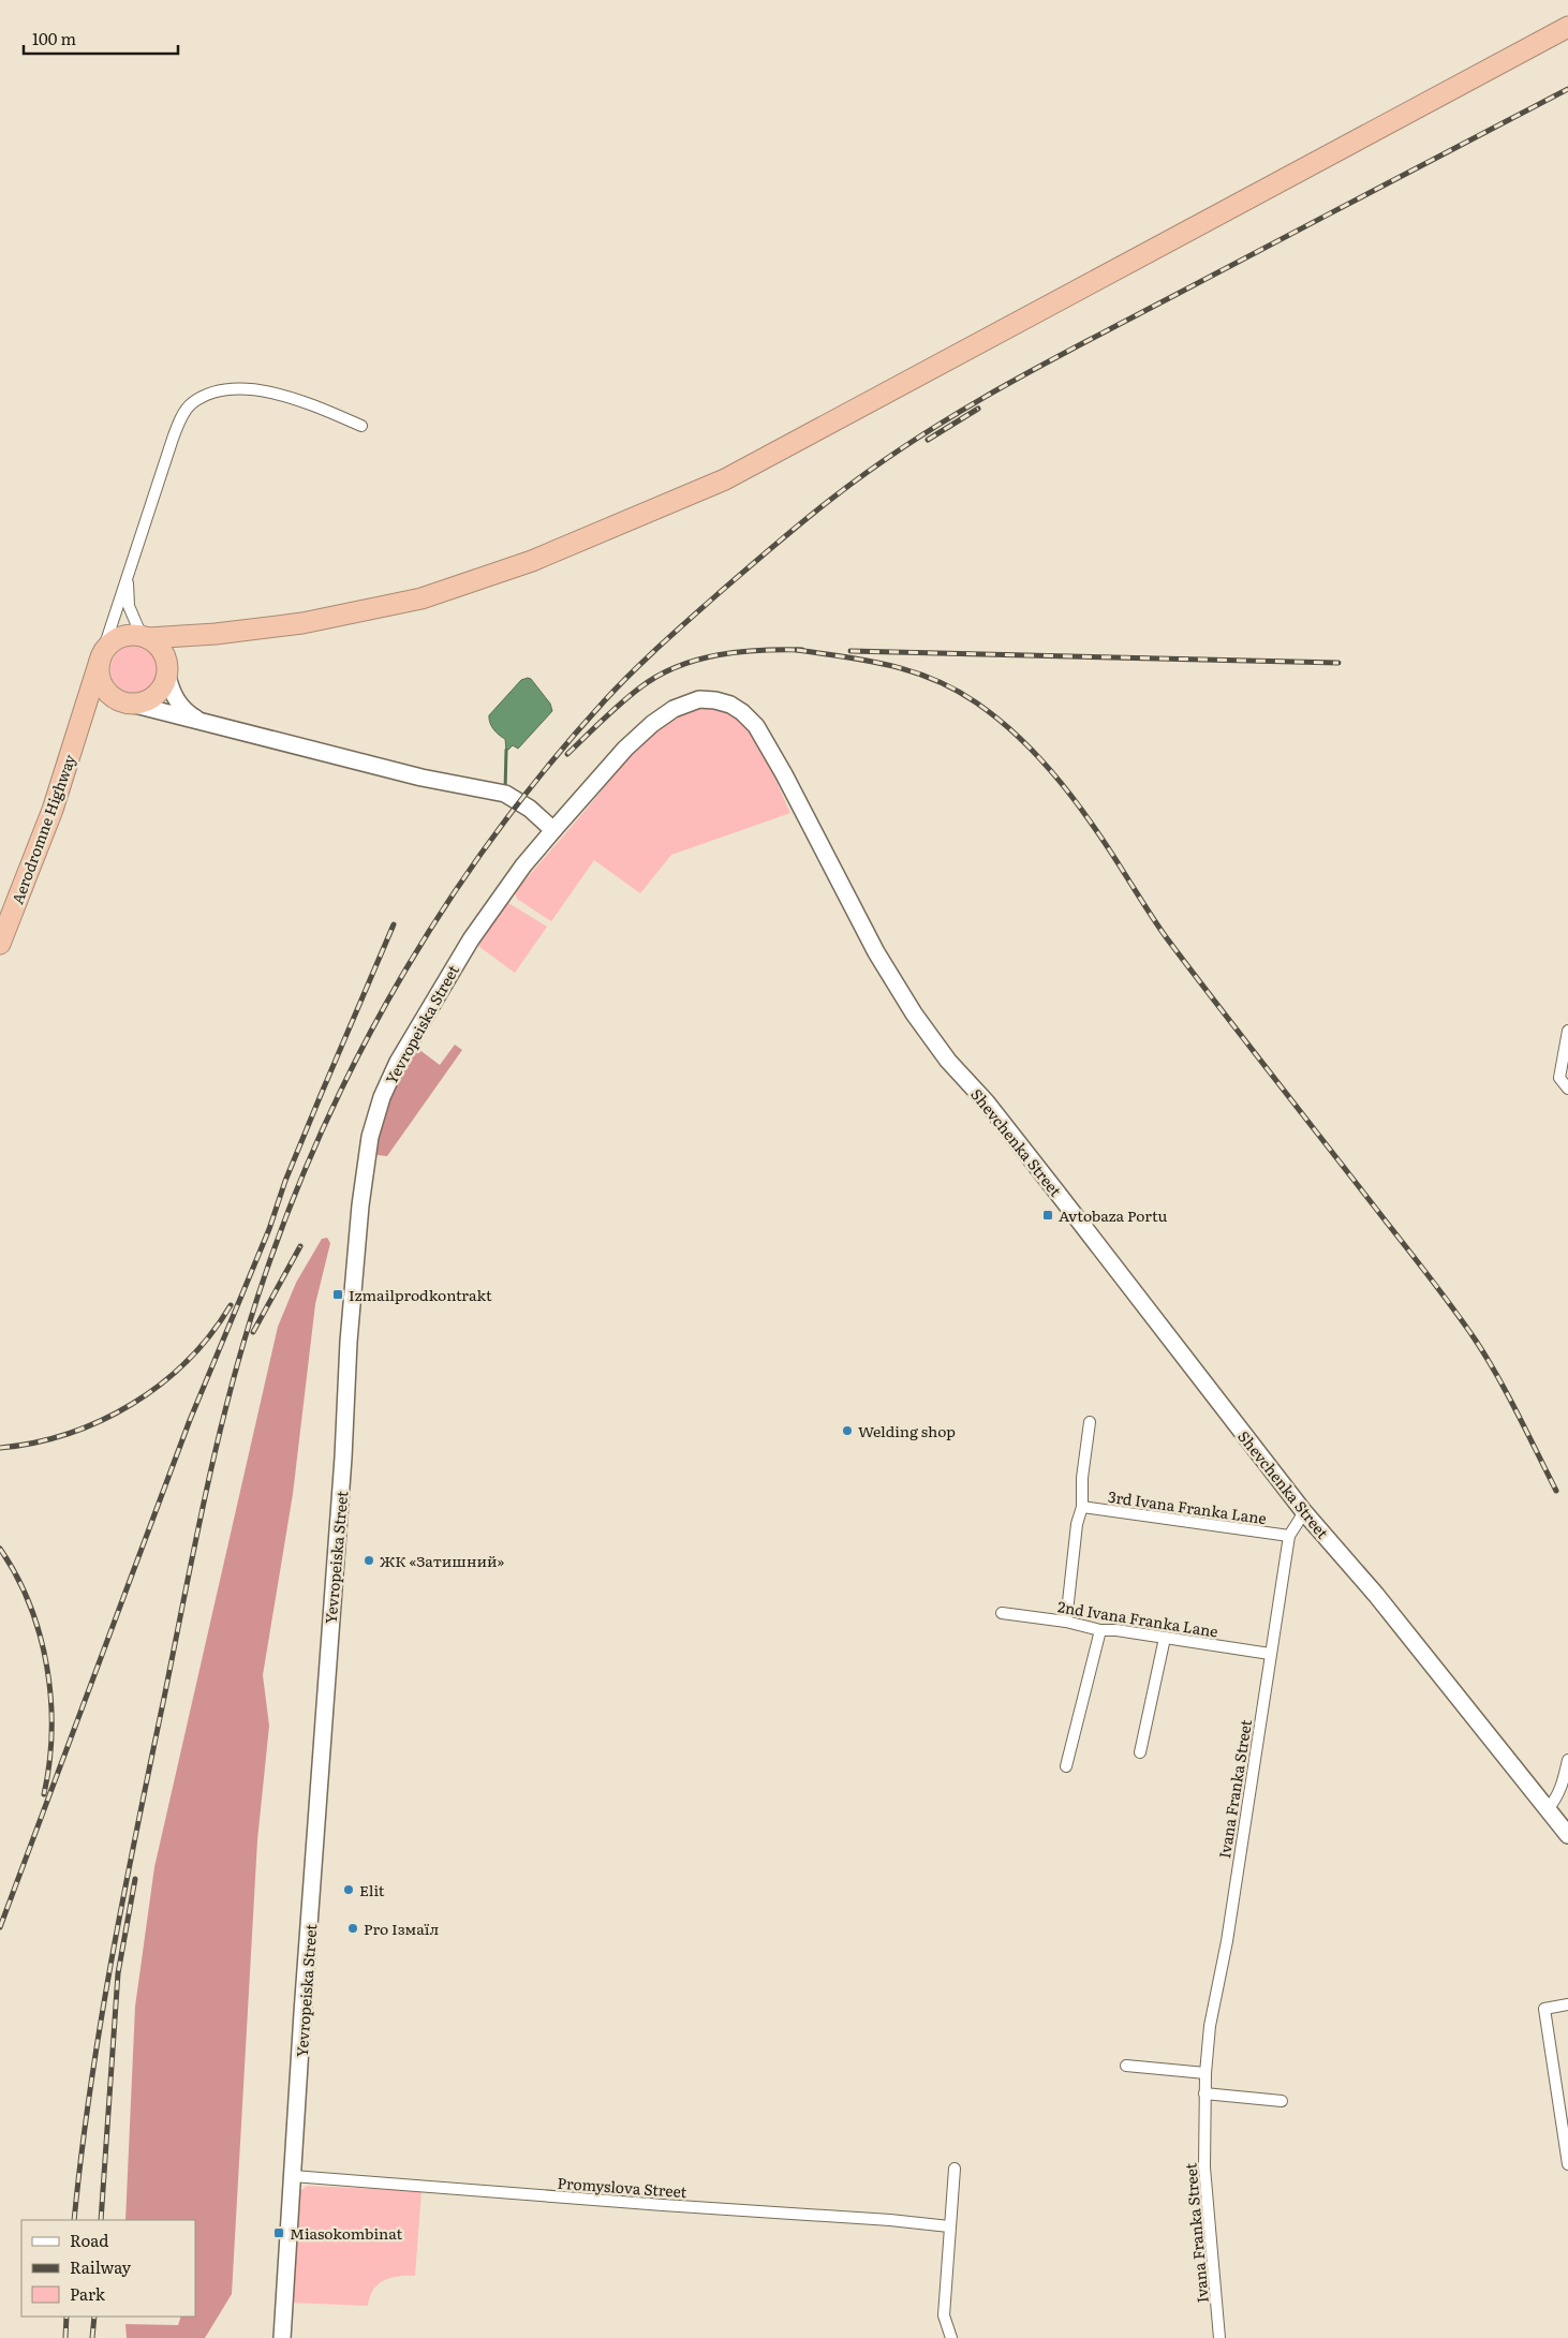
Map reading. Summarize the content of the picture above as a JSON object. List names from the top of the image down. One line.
{"streets":{"highway":["Aerodromne Highway"],"main road":["Yevropeiska Street","Shevchenka Street"],"street":["3rd Ivana Franka Lane","2nd Ivana Franka Lane","Ivana Franka Street","Promyslova Street"]},"crossings":[["Yevropeiska Street","Shevchenka Street"],["Yevropeiska Street","Promyslova Street"],["Shevchenka Street","Ivana Franka Street"],["3rd Ivana Franka Lane","Ivana Franka Street"],["2nd Ivana Franka Lane","Ivana Franka Street"]],"places":{"transit":["Avtobaza Portu","Izmailprodkontrakt","Miasokombinat"],"other":["Welding shop","ЖК «Затишний»","Elit","Pro Ізмаїл"]},"legend":["Road","Railway","Park"],"scale_bar":"100 m"}
